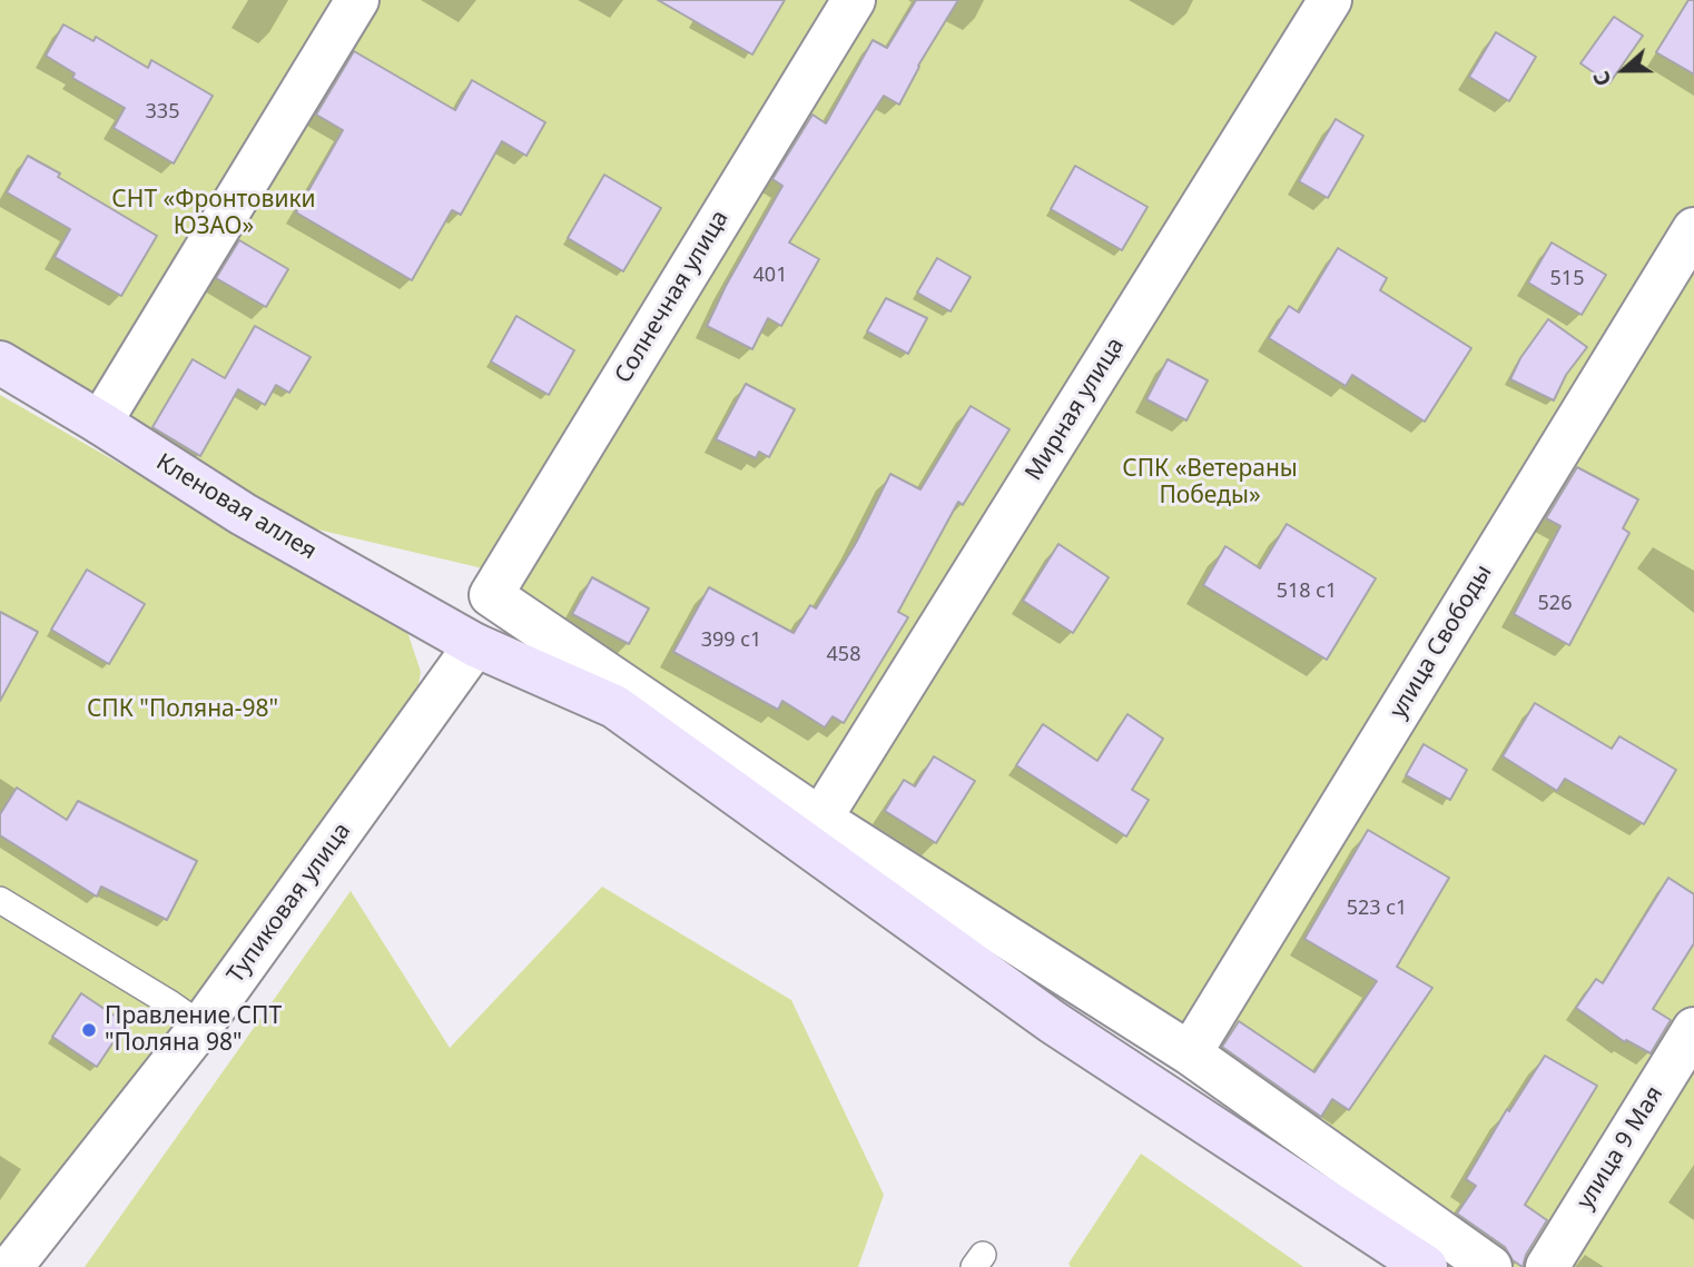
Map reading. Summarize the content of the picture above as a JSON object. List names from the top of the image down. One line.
{"streets":{"street":["Солнечная улица","Мирная улица","Кленовая аллея","улица Свободы","Тупиковая улица","улица 9 Мая"]},"crossings":[["Солнечная улица","Мирная улица"],["Кленовая аллея","Тупиковая улица"]],"parks":["СНТ «Фронтовики ЮЗАО»","СПК «Ветераны Победы»","СПК \"Поляна-98\""],"places":["Правление СПТ \"Поляна 98\""],"house_numbers":["335","401","515","518 с1","526","399 с1","458","523 с1"],"north":"left"}
